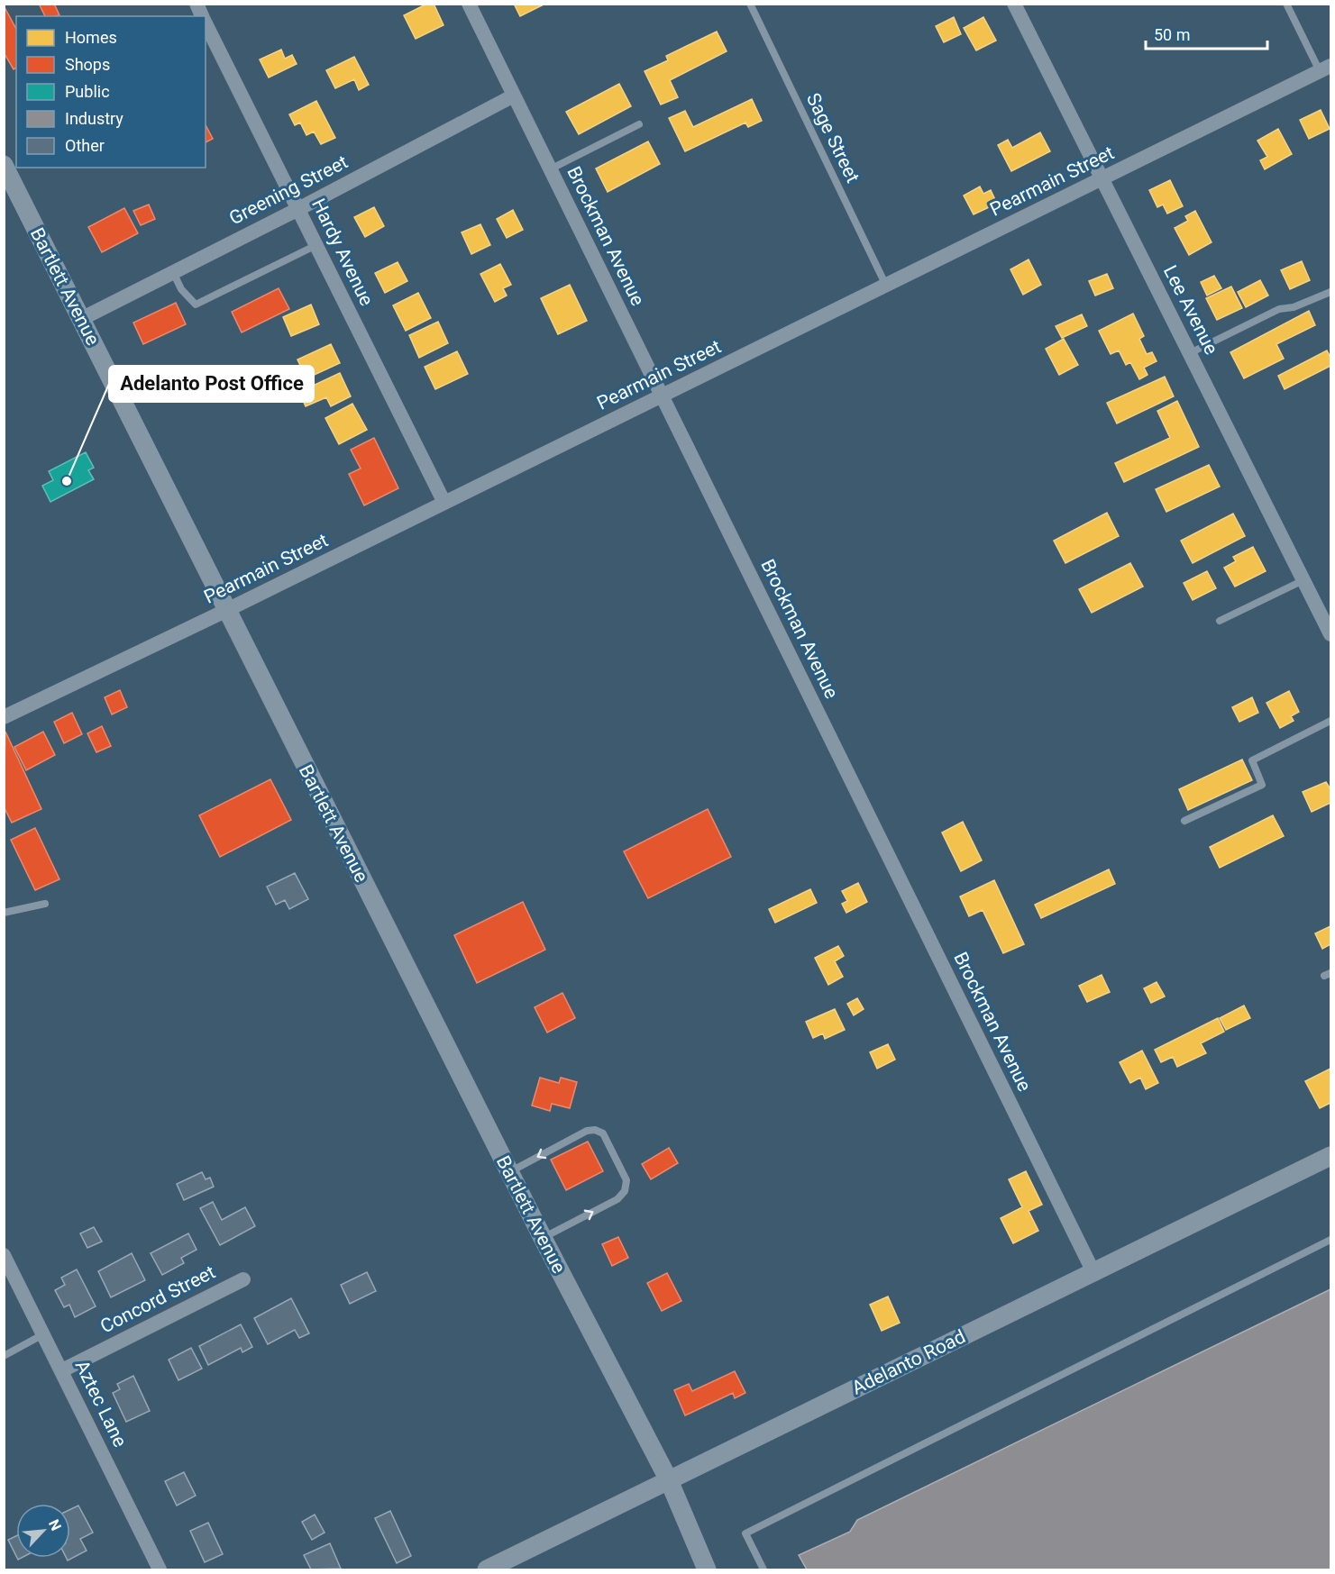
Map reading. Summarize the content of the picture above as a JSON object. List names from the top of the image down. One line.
{"streets":{"street":["Pearmain Street","Greening Street","Brockman Avenue","Hardy Avenue","Bartlett Avenue","Lee Avenue","Concord Street","Adelanto Road","Aztec Lane"],"lane":["Sage Street"]},"crossings":[["Sage Street","Pearmain Street"],["Pearmain Street","Brockman Avenue"],["Pearmain Street","Hardy Avenue"],["Pearmain Street","Bartlett Avenue"],["Pearmain Street","Lee Avenue"],["Greening Street","Brockman Avenue"],["Greening Street","Hardy Avenue"],["Greening Street","Bartlett Avenue"],["Brockman Avenue","Adelanto Road"],["Bartlett Avenue","Adelanto Road"],["Concord Street","Aztec Lane"]],"places":["Adelanto Post Office"],"legend":["Homes","Shops","Public","Industry","Other"],"scale_bar":"50 m","north":"top right"}
